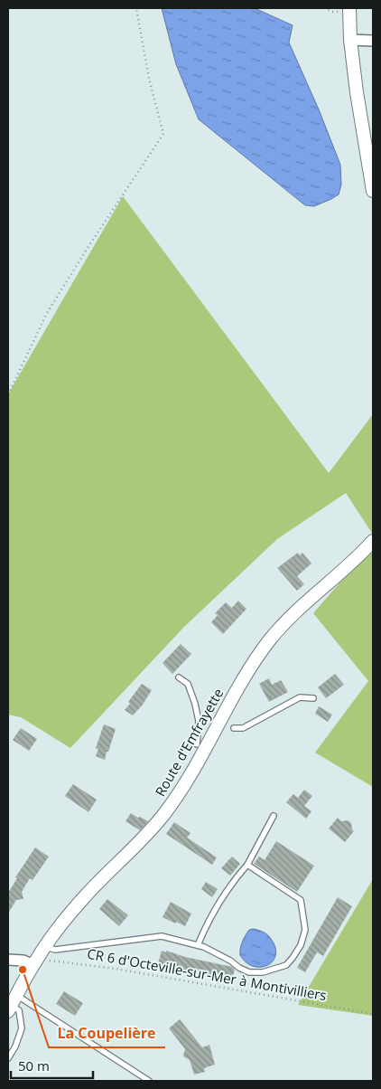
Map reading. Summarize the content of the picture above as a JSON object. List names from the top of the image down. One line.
{"streets":{"street":["Route d'Emfrayette"],"path":["CR 6 d'Octeville-sur-Mer à Montivilliers"]},"crossings":[["Route d'Emfrayette","CR 6 d'Octeville-sur-Mer à Montivilliers"]],"places":["La Coupelière"],"scale_bar":"50 m"}
